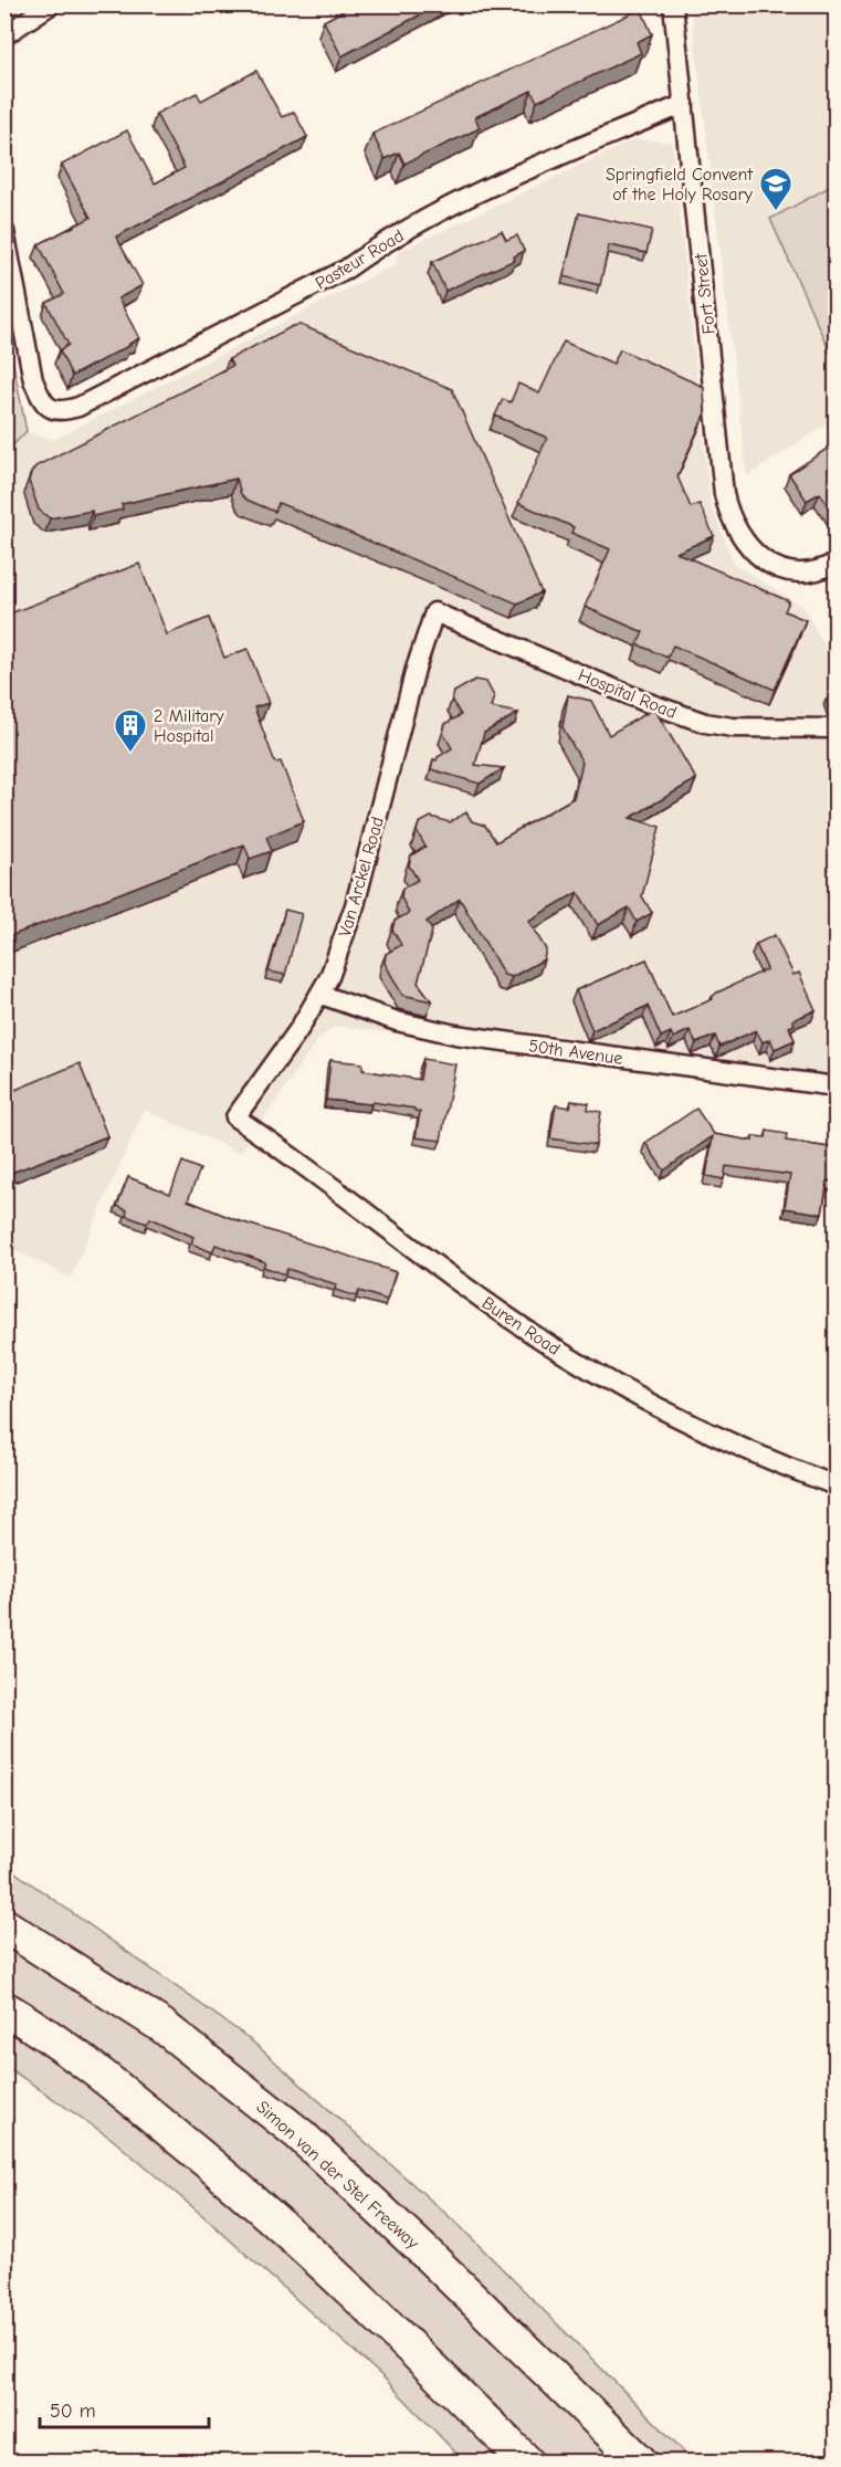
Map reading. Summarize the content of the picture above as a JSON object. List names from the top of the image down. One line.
{"streets":{"highway":["Simon van der Stel Freeway"],"street":["Pasteur Road","Fort Street","Hospital Road","Van Arckel Road","50th Avenue","Buren Road"]},"crossings":[["Pasteur Road","Fort Street"],["Hospital Road","Van Arckel Road"],["Van Arckel Road","50th Avenue"],["Van Arckel Road","Buren Road"]],"places":{"school or university":["Springfield Convent of the Holy Rosary"],"building":["2 Military Hospital"]},"scale_bar":"50 m"}
